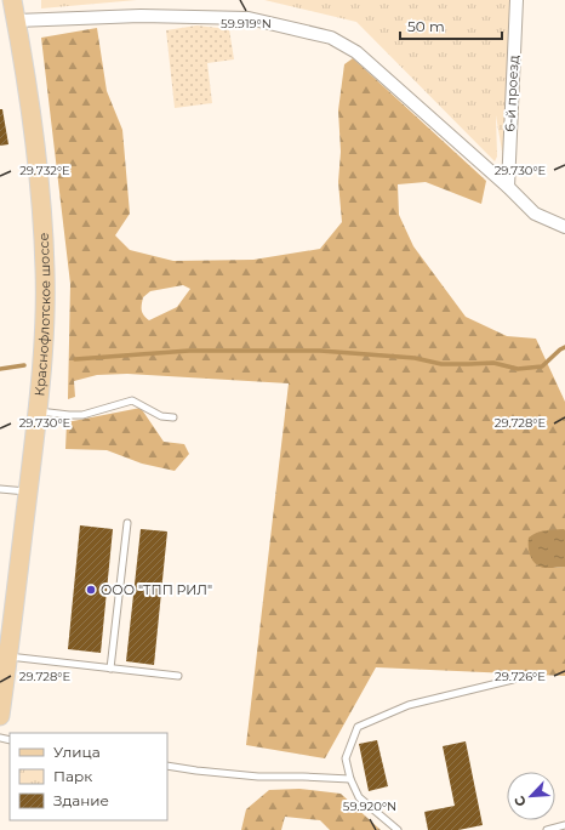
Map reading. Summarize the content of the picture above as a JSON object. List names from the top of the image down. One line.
{"streets":{"main road":["Краснофлотское шоссе"],"street":["6-й проезд"]},"places":["ООО \"ТПП РИЛ\""],"legend":["Улица","Парк","Здание"],"scale_bar":"50 m","north":"bottom left","coordinates":["59.919°N","29.730°E","29.732°E","29.728°E","29.726°E","59.920°N"]}
